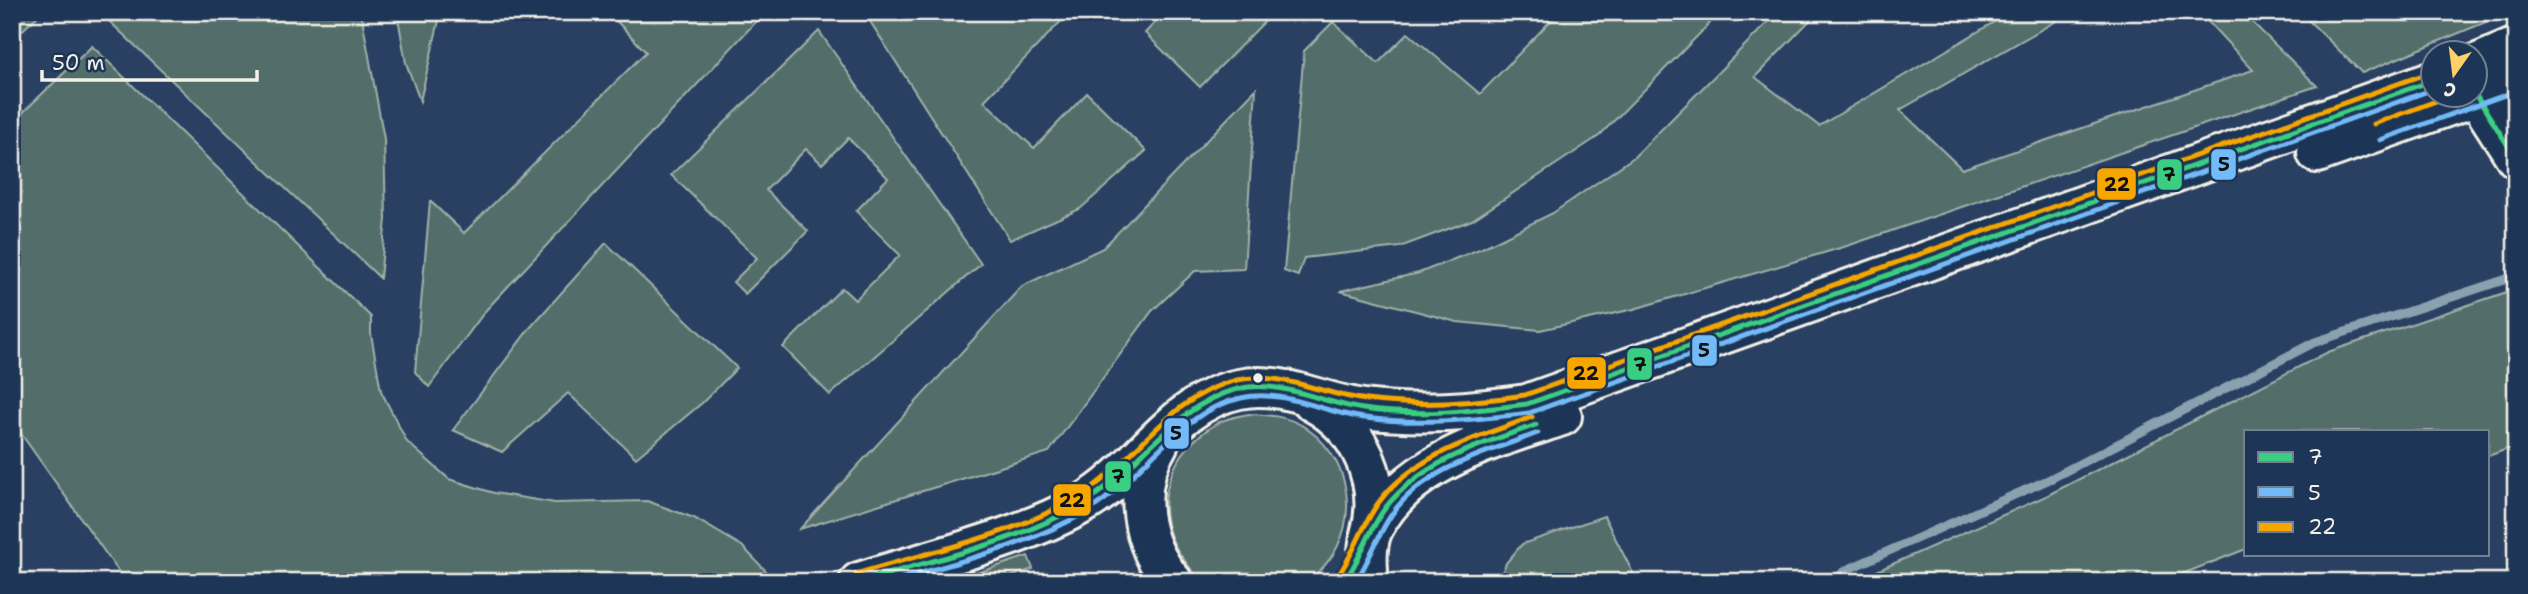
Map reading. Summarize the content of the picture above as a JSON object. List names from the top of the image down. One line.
{"lines":["transit line 22","transit line 7","transit line 5"],"legend":["7","5","22"],"scale_bar":"50 m","north":"bottom"}
